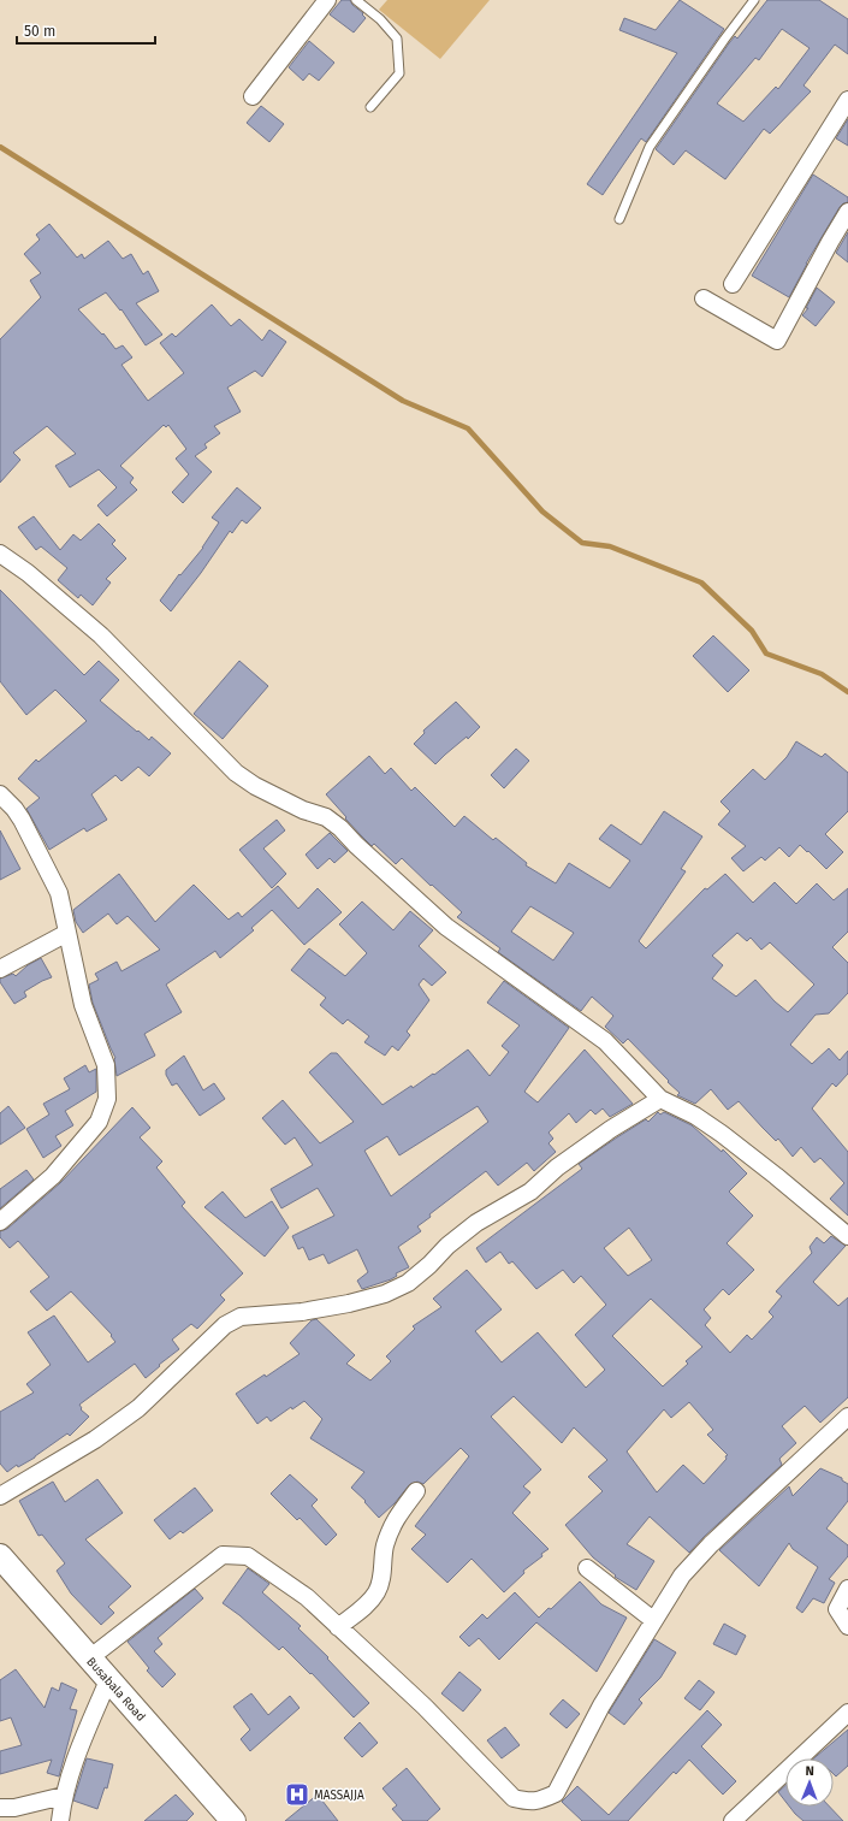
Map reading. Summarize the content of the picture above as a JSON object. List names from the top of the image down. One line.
{"streets":{"street":["Busabala Road"]},"places":{"hospital":["MASSAJJA"]},"scale_bar":"50 m","north":"top"}
